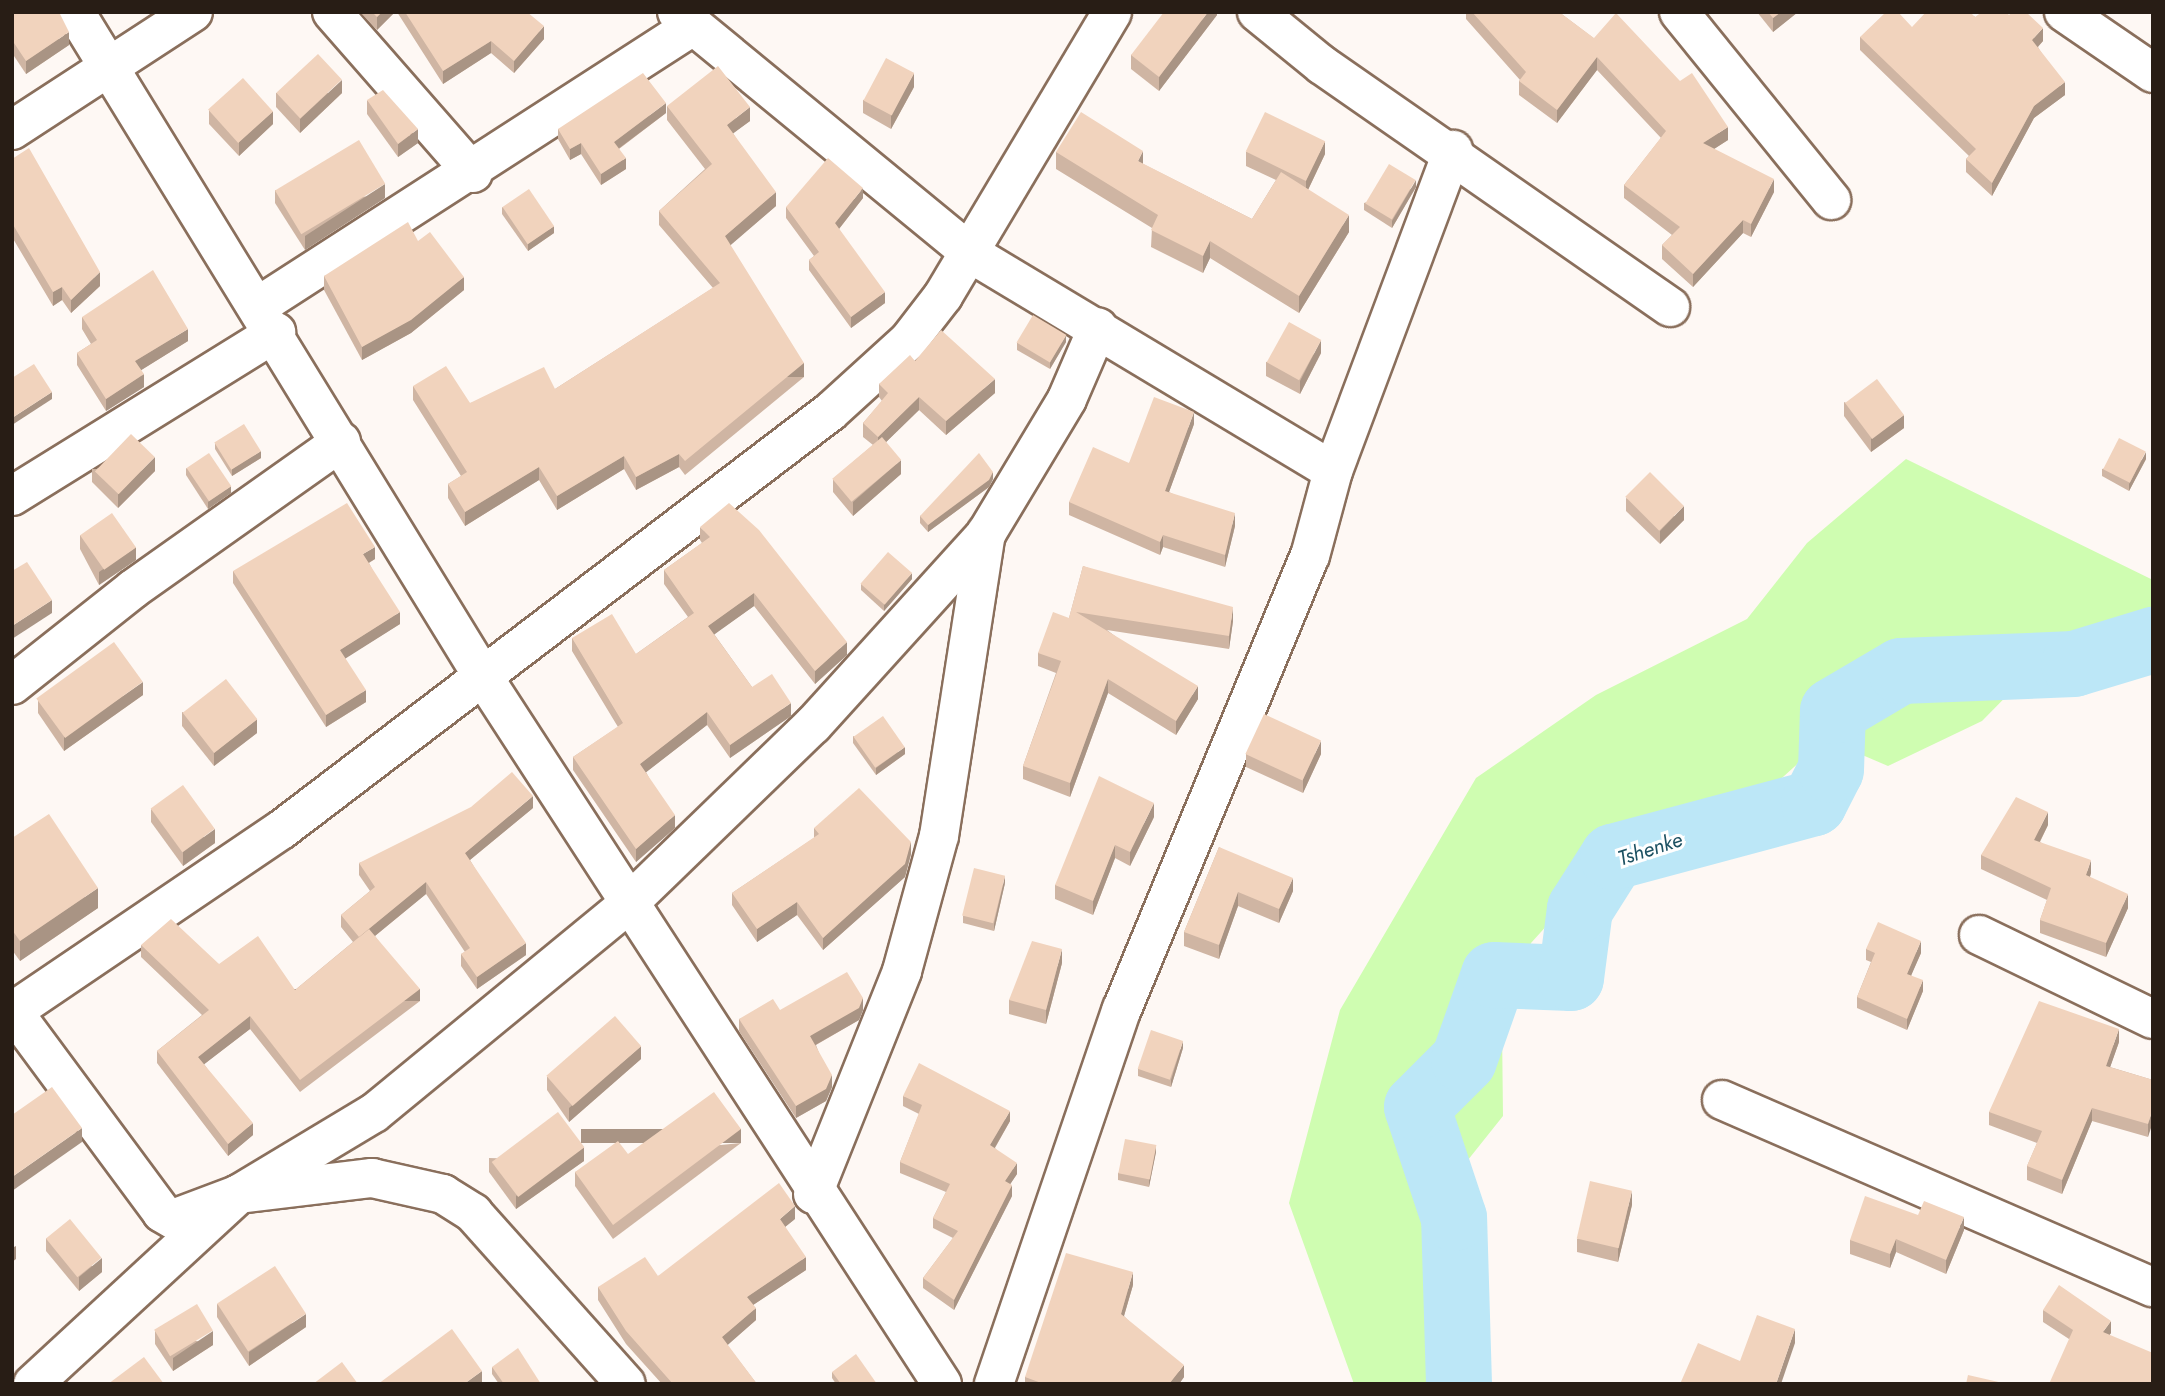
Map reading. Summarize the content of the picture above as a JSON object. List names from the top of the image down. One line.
{"water":["Tshenke"]}
